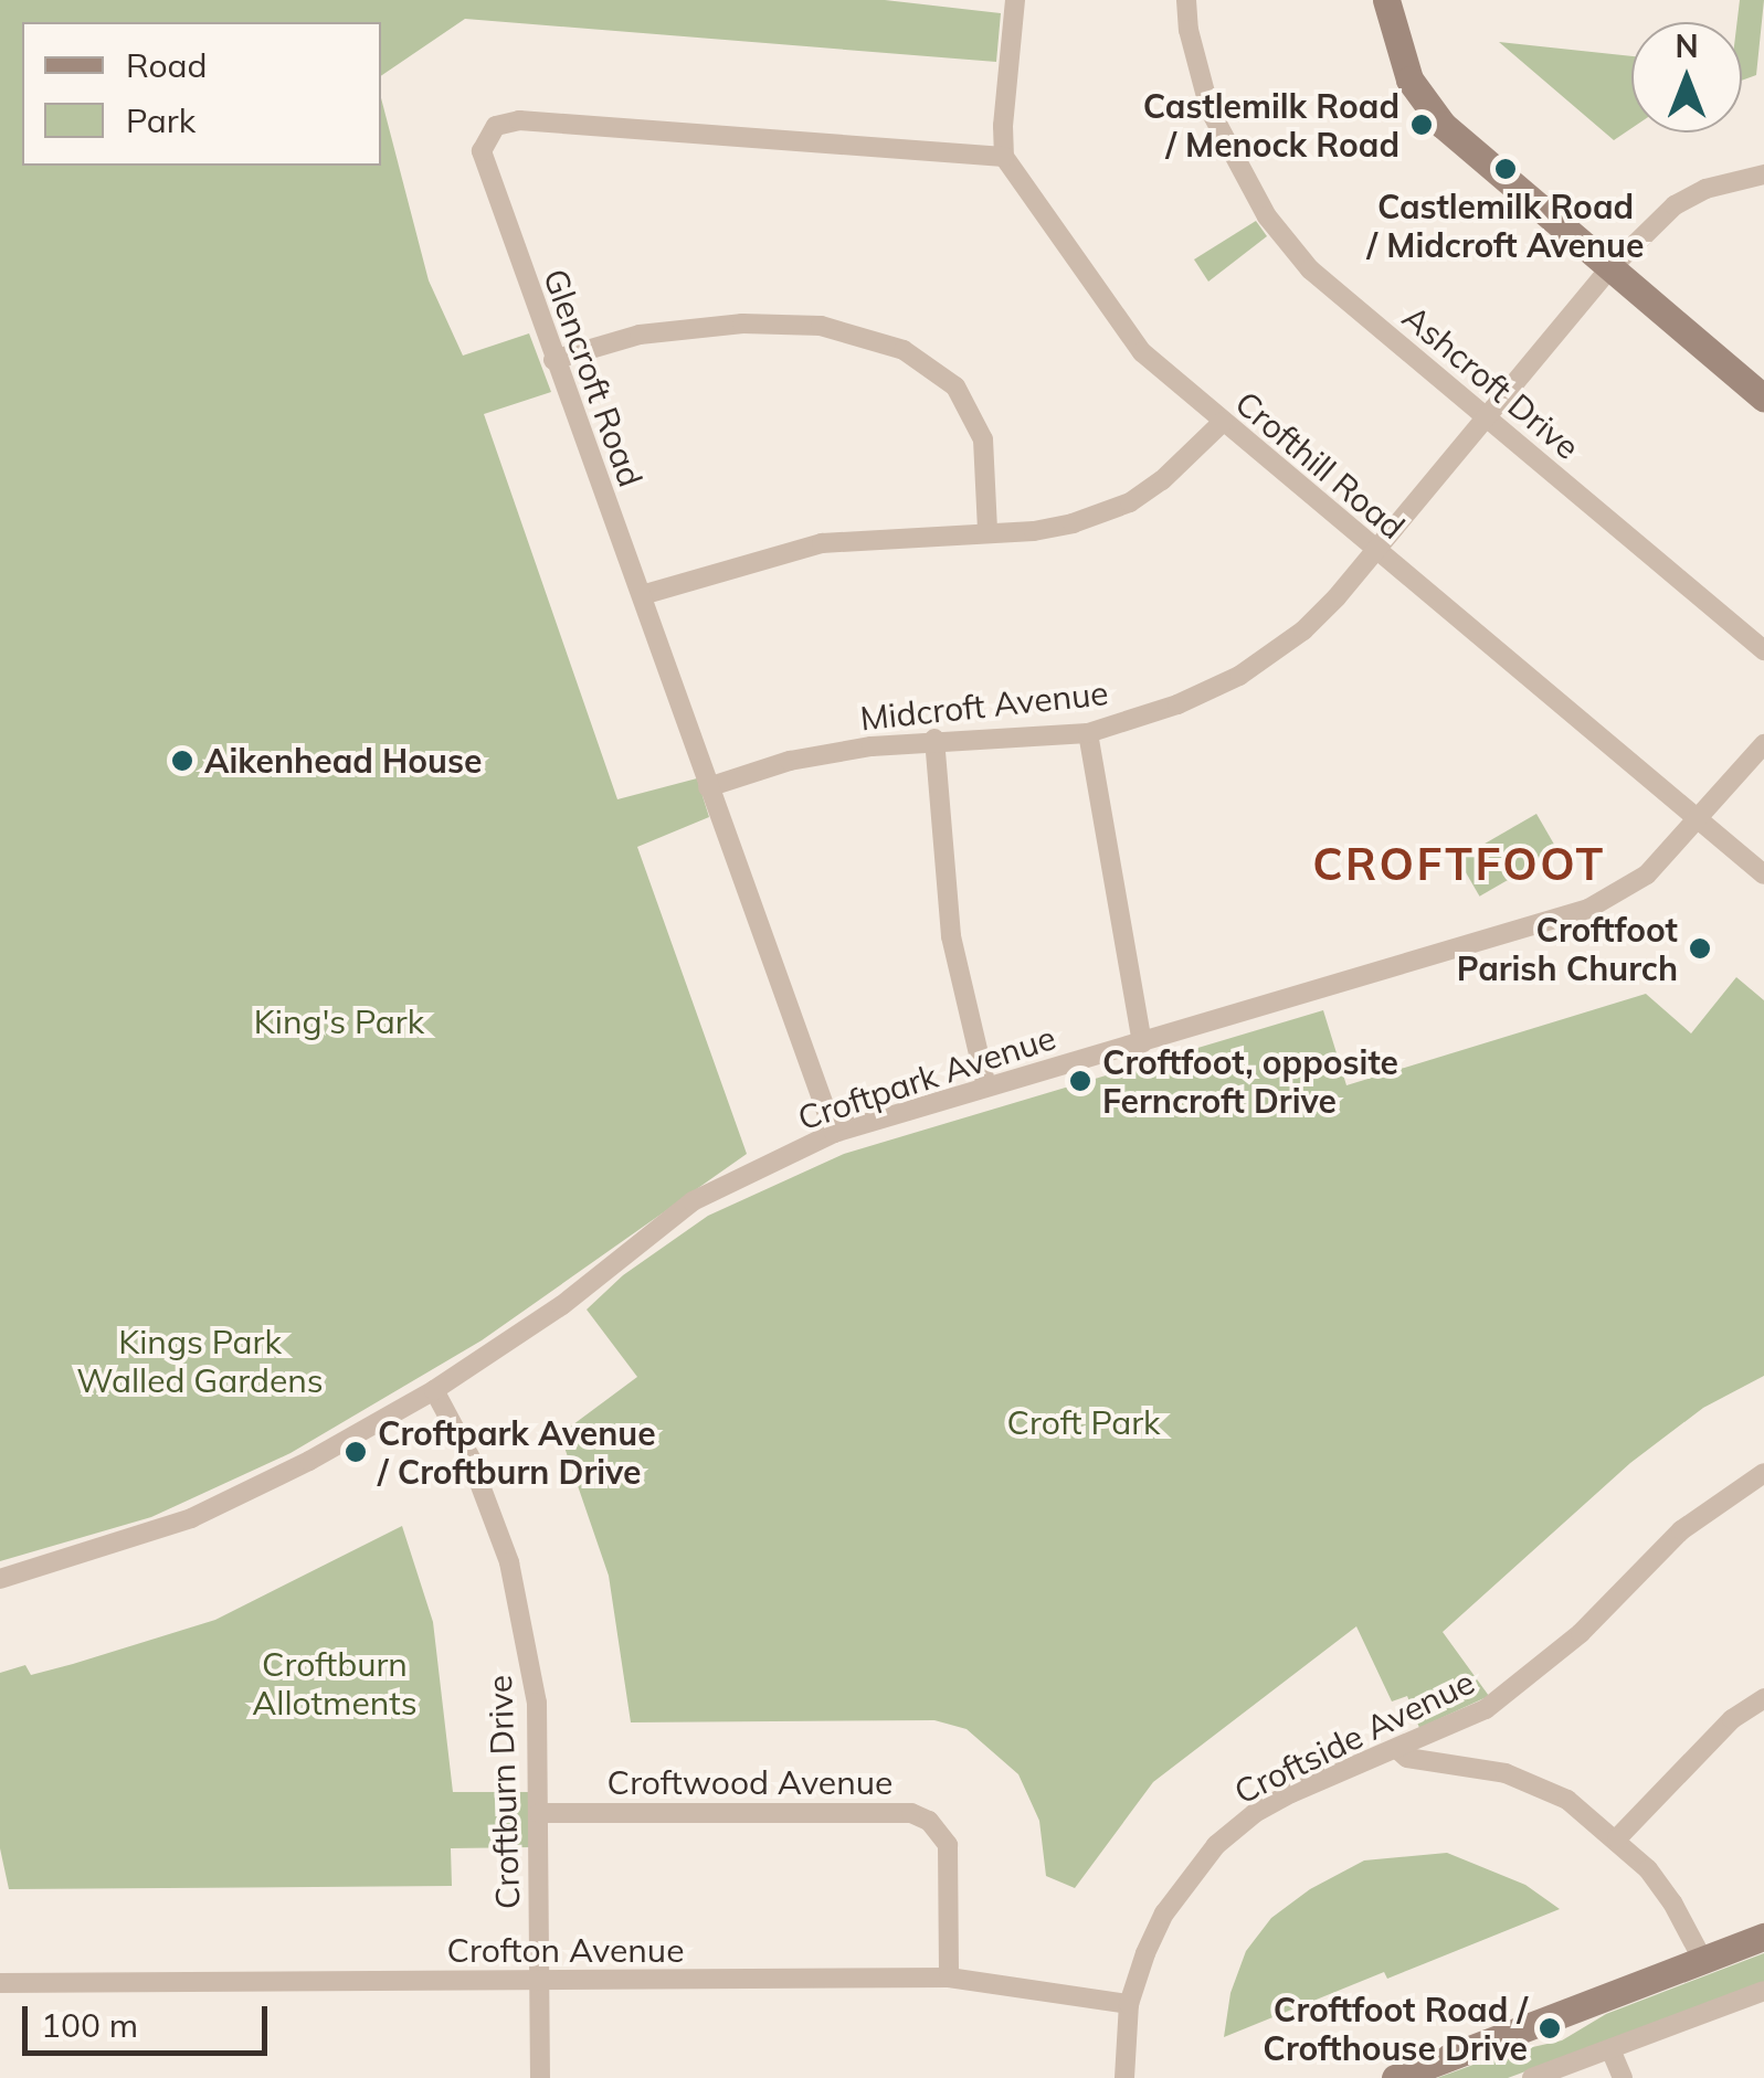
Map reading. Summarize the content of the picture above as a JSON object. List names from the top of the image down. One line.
{"streets":{"street":["Glencroft Road","Ashcroft Drive","Crofthill Road","Midcroft Avenue","Croftpark Avenue","Croftside Avenue","Croftwood Avenue","Croftburn Drive","Crofton Avenue"]},"crossings":[["Glencroft Road","Crofthill Road"],["Glencroft Road","Midcroft Avenue"],["Glencroft Road","Croftpark Avenue"],["Ashcroft Drive","Midcroft Avenue"],["Crofthill Road","Midcroft Avenue"],["Crofthill Road","Croftpark Avenue"],["Croftpark Avenue","Croftburn Drive"],["Croftside Avenue","Crofton Avenue"],["Croftwood Avenue","Croftburn Drive"],["Croftwood Avenue","Crofton Avenue"],["Croftburn Drive","Crofton Avenue"]],"districts":["CROFTFOOT"],"parks":["King's Park","Kings Park Walled Gardens","Croft Park","Croftburn Allotments"],"places":["Castlemilk Road / Menock Road","Castlemilk Road / Midcroft Avenue","Aikenhead House","Croftfoot Parish Church","Croftfoot, opposite Ferncroft Drive","Croftpark Avenue / Croftburn Drive","Croftfoot Road / Crofthouse Drive"],"legend":["Road","Park"],"scale_bar":"100 m","north":"top"}
